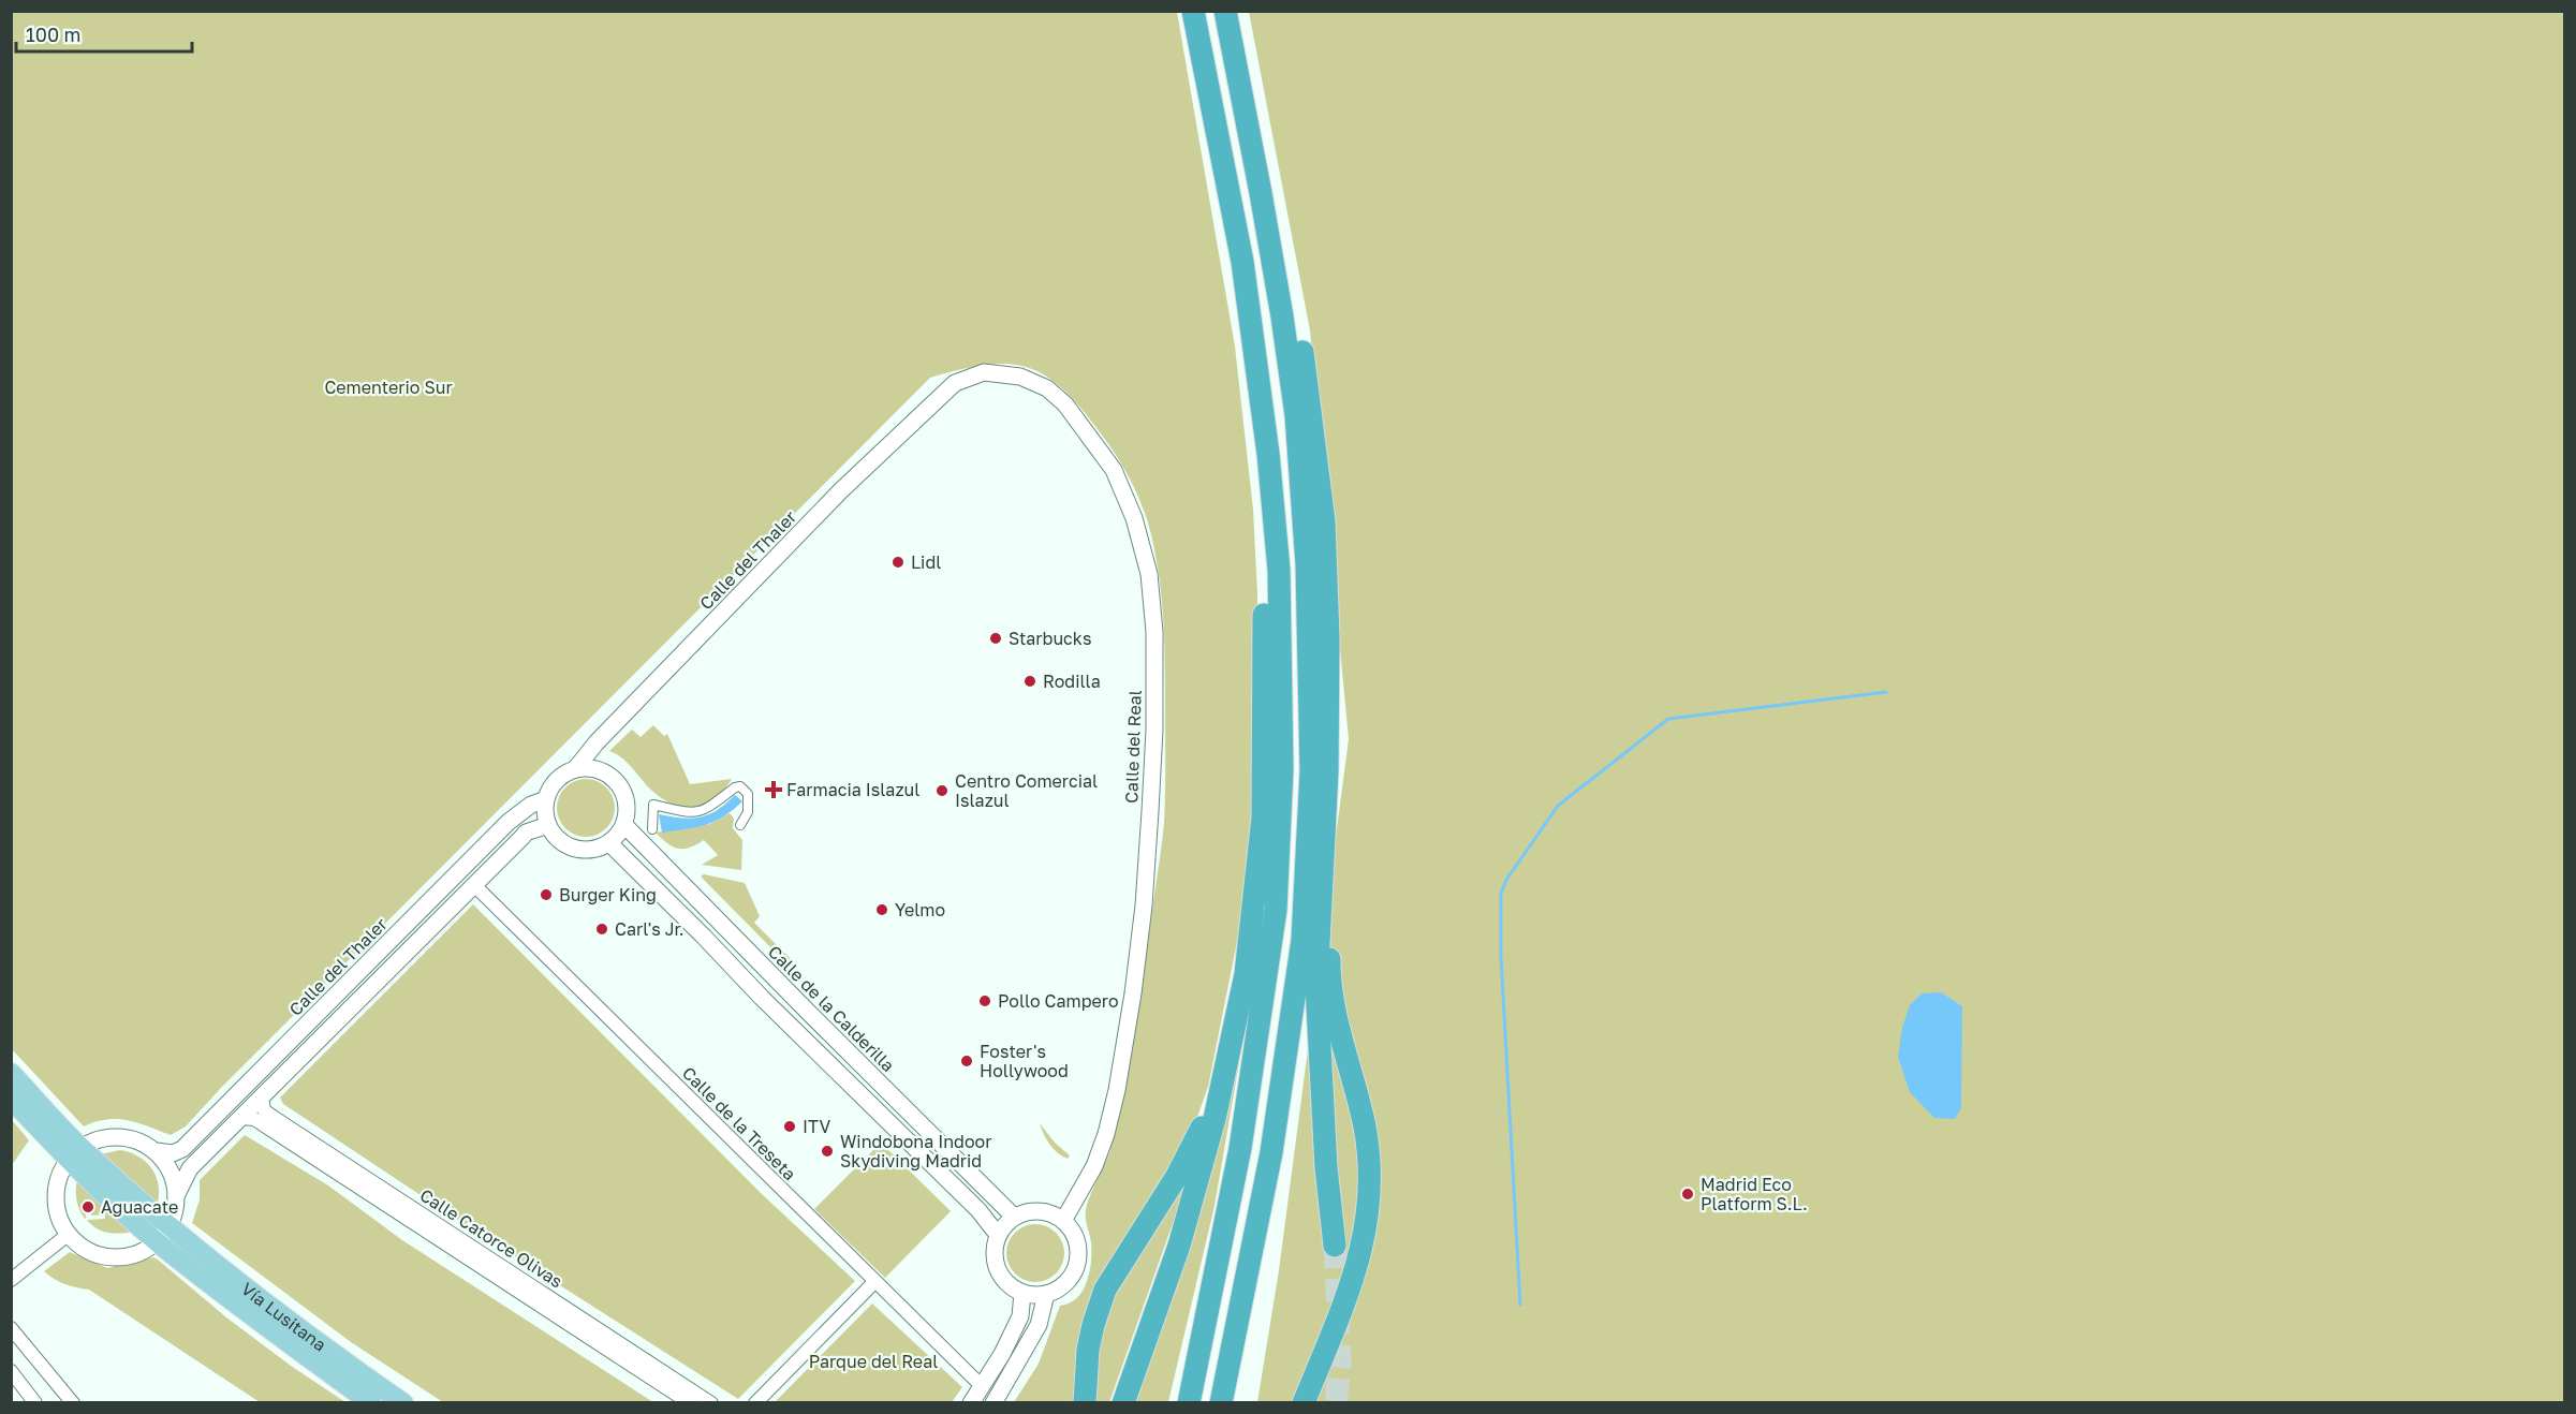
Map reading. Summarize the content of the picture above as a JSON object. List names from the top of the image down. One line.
{"streets":{"main road":["Vía Lusitana"],"street":["Calle del Thaler","Calle del Real","Calle de la Calderilla","Calle de la Treseta","Calle Catorce Olivas"]},"crossings":[["Calle del Thaler","Calle del Real"],["Calle del Thaler","Calle de la Calderilla"],["Calle del Real","Calle de la Calderilla"]],"parks":["Cementerio Sur","Parque del Real"],"places":{"other":["Lidl","Starbucks","Rodilla","Centro Comercial Islazul","Burger King","Yelmo","Carl's Jr.","Pollo Campero","Foster's Hollywood","ITV","Windobona Indoor Skydiving Madrid","Madrid Eco Platform S.L.","Aguacate"],"health":["Farmacia Islazul"]},"scale_bar":"100 m"}
